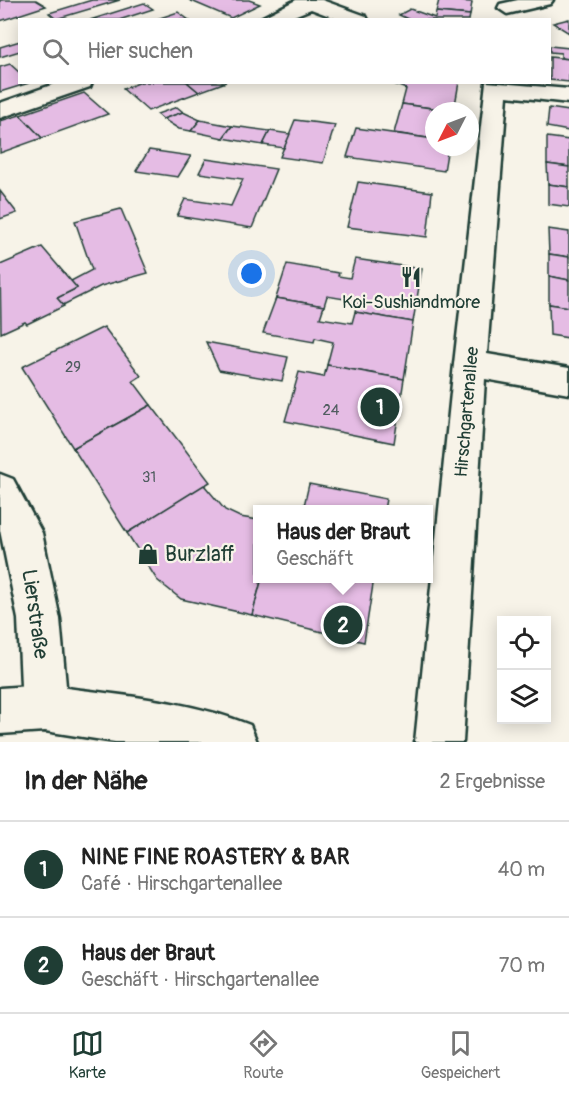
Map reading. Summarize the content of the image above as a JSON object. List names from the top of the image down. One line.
{"streets":{"street":["Hirschgartenallee","Lierstraße"]},"places":{"restaurant":["Koi-Sushiandmore"],"shop":["Burzlaff"]},"house_numbers":["29","24","31"],"north":"bottom left","page":{"search":"Hier suchen","pins":["1","2"],"popup":["Haus der Braut","Geschäft"],"heading":["In der Nähe","2 Ergebnisse"],"list":[{"mark":"1","name":"NINE FINE ROASTERY & BAR","note":"Café · Hirschgartenallee","value":"40 m"},{"mark":"2","name":"Haus der Braut","note":"Geschäft · Hirschgartenallee","value":"70 m"}],"nav":["Karte","Route","Gespeichert"]}}
